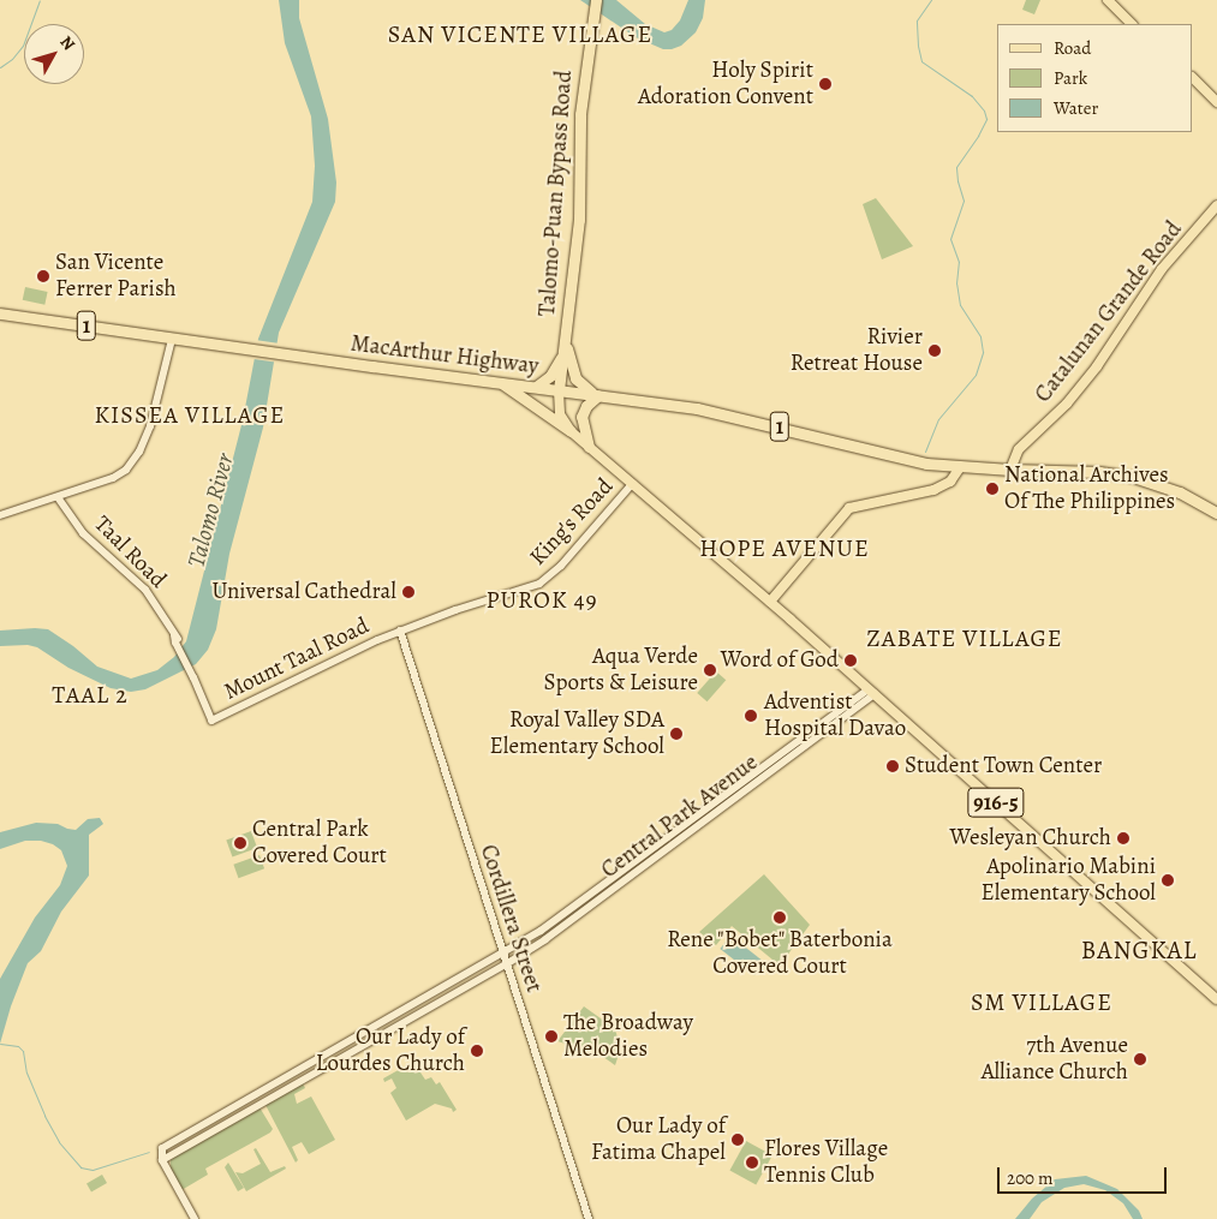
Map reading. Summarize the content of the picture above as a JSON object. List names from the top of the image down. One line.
{"streets":{"highway":["Talomo-Puan Bypass Road","1","MacArthur Highway"],"main road":["Catalunan Grande Road","916-5"],"street":["King's Road","Taal Road","Mount Taal Road","Central Park Avenue","Cordillera Street"]},"crossings":[["Talomo-Puan Bypass Road","1"],["Talomo-Puan Bypass Road","MacArthur Highway"],["Catalunan Grande Road","1"],["1","MacArthur Highway"],["MacArthur Highway","King's Road"],["MacArthur Highway","Central Park Avenue"],["King's Road","Mount Taal Road"],["King's Road","Cordillera Street"],["Taal Road","Mount Taal Road"],["Mount Taal Road","Cordillera Street"],["Central Park Avenue","Cordillera Street"]],"districts":["SAN VICENTE VILLAGE","KISSEA VILLAGE","HOPE AVENUE","PUROK 49","ZABATE VILLAGE","TAAL 2","BANGKAL","SM VILLAGE"],"water":["Talomo River"],"places":["Holy Spirit Adoration Convent","San Vicente Ferrer Parish","Rivier Retreat House","National Archives Of The Philippines","Universal Cathedral","Word of God","Aqua Verde Sports & Leisure","Adventist Hospital Davao","Royal Valley SDA Elementary School","Student Town Center","Wesleyan Church","Central Park Covered Court","Apolinario Mabini Elementary School","Rene \"Bobet\" Baterbonia Covered Court","The Broadway Melodies","Our Lady of Lourdes Church","7th Avenue Alliance Church","Our Lady of Fatima Chapel","Flores Village Tennis Club"],"legend":["Road","Park","Water"],"scale_bar":"200 m","north":"top right"}
